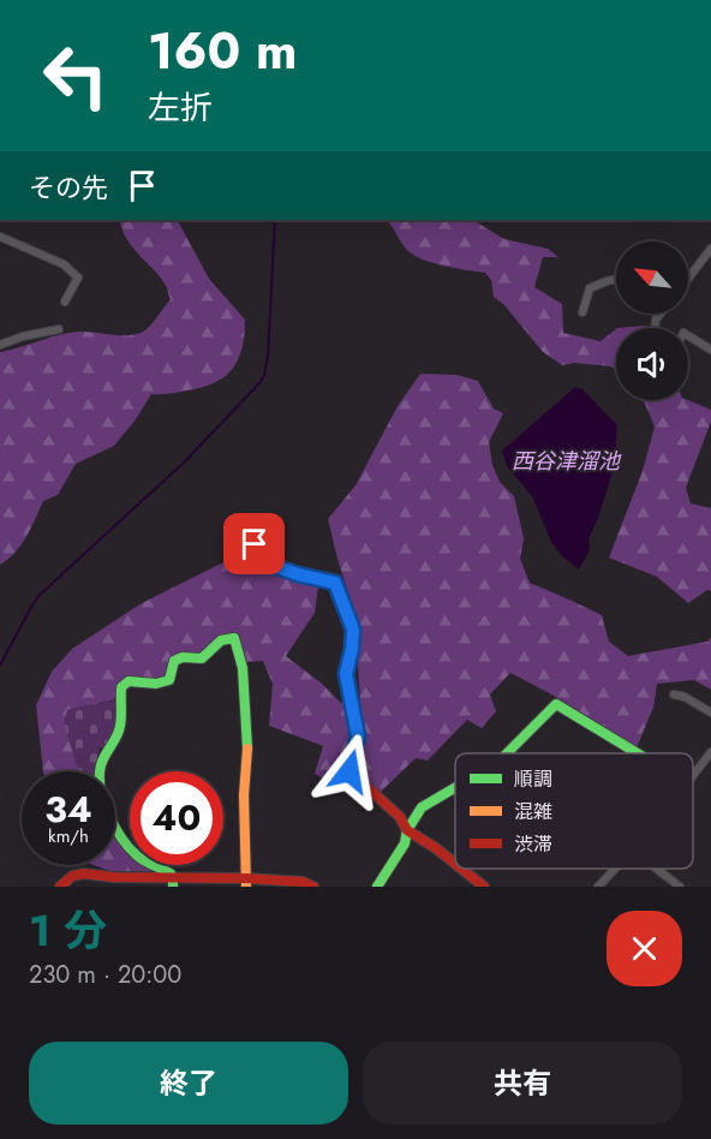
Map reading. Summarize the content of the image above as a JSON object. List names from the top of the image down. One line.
{"water":["西谷津溜池"],"legend":["順調","混雑","渋滞"],"north":"top left","page":{"turn":["160 m","左折"],"then":"その先","speed":"34 km/h","limit":"40","heading":["1 分","230 m · 20:00"],"buttons":["終了","共有"]}}
